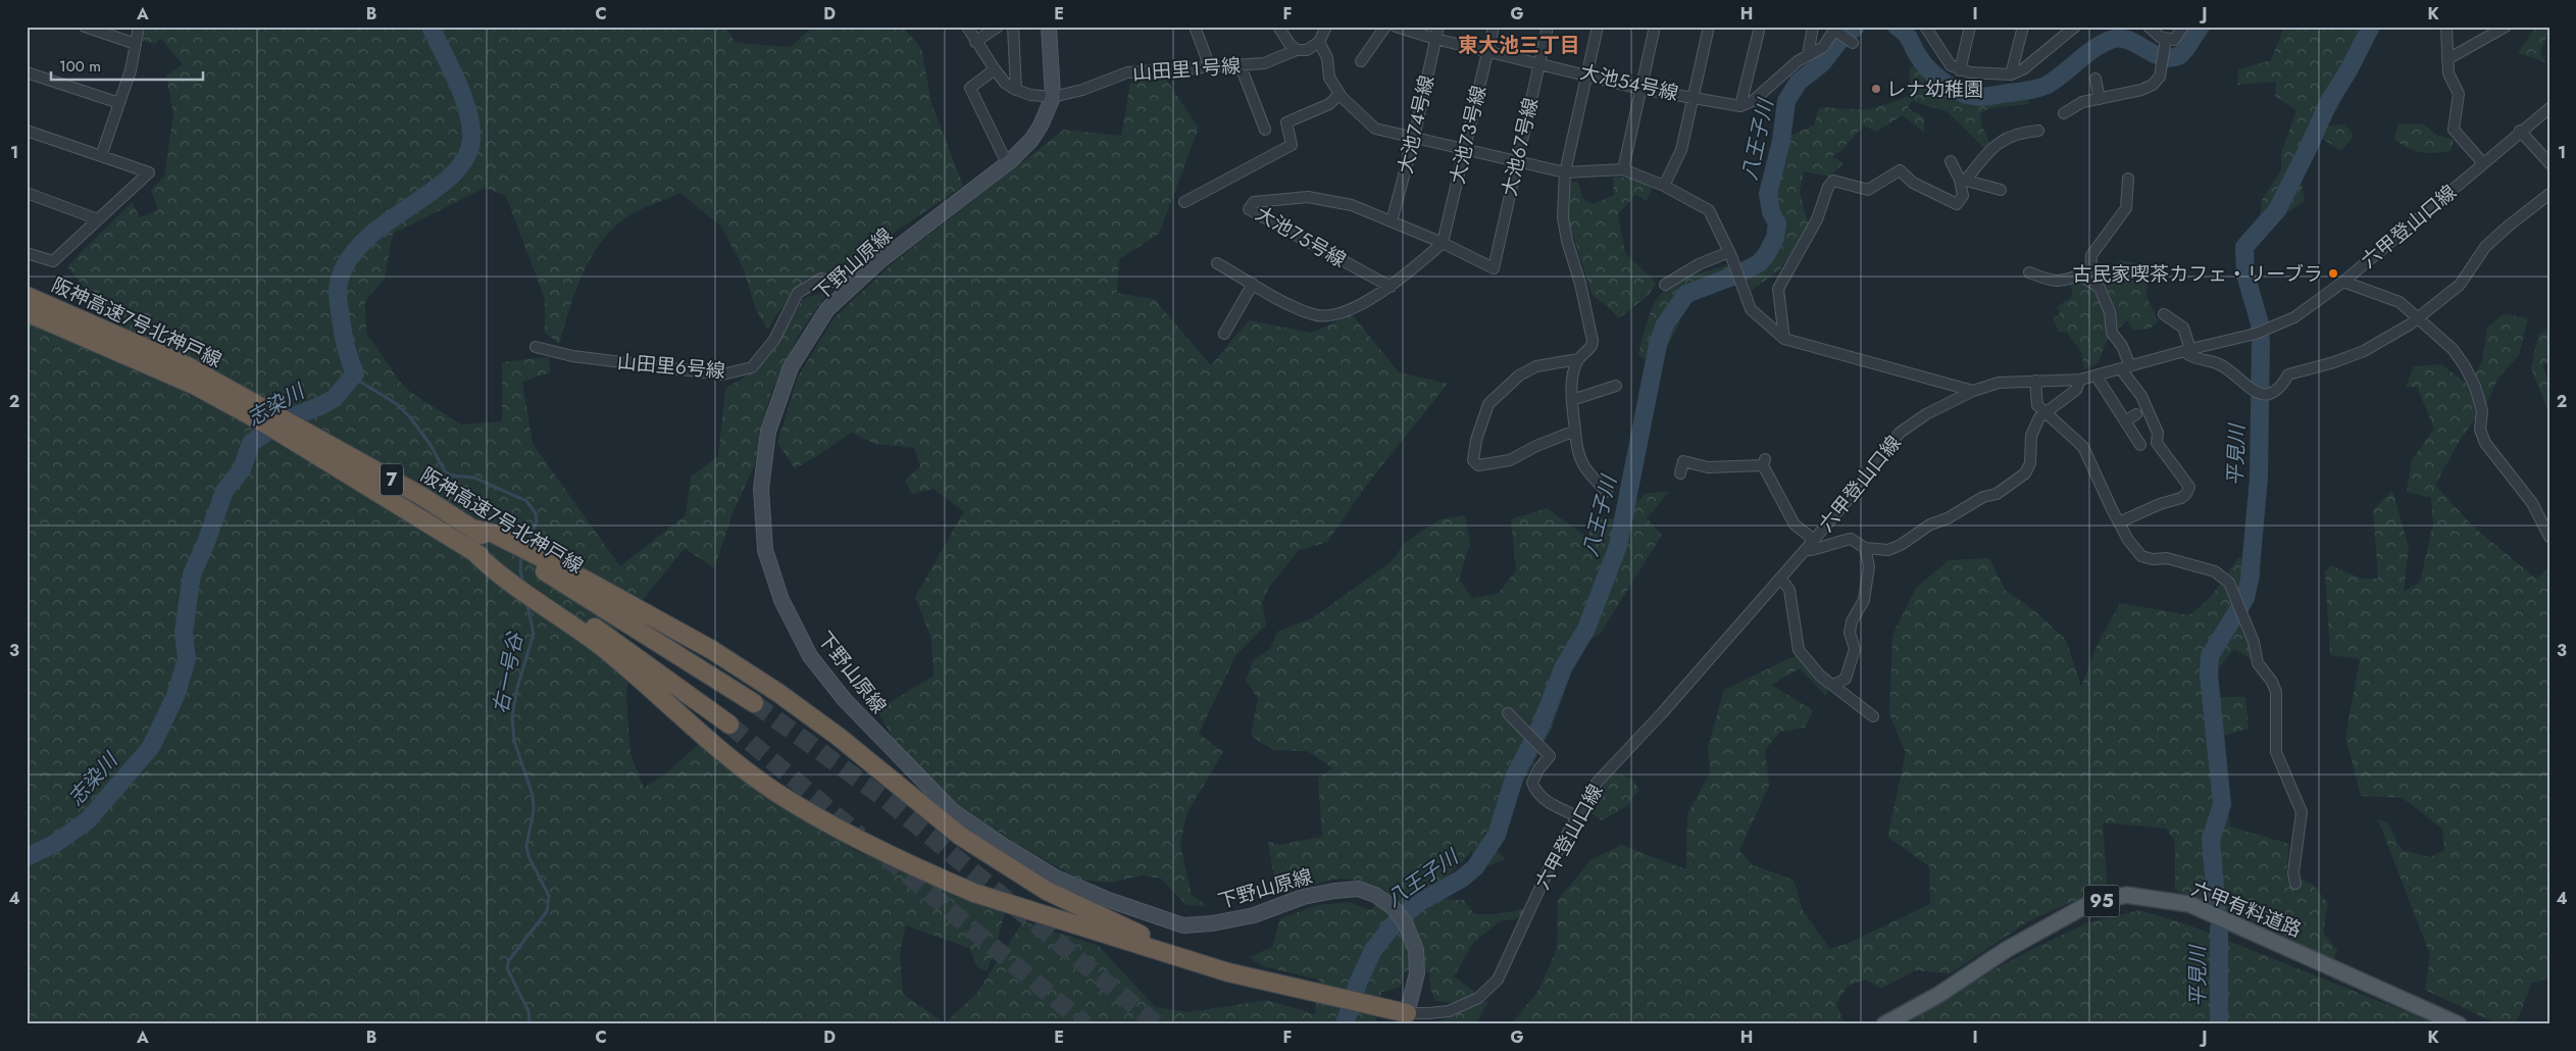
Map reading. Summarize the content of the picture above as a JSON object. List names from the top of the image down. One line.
{"streets":{"highway":["阪神高速7号北神戸線","7"],"main road":["95","六甲有料道路"],"street":["山田里１号線","大池５４号線","大池７４号線","大池７３号線","大池６７号線","六甲登山口線","大池７５号線","下野山原線","山田里６号線"]},"crossings":[["山田里１号線","下野山原線"],["大池５４号線","大池７４号線"],["大池５４号線","大池７３号線"],["大池５４号線","大池６７号線"],["大池７４号線","大池７５号線"],["大池７３号線","大池７５号線"],["大池６７号線","大池７５号線"],["六甲登山口線","下野山原線"],["下野山原線","山田里６号線"]],"districts":["東大池三丁目"],"water":["八王子川","志染川","平見川","右一号谷"],"places":["レナ幼稚園","古民家喫茶カフェ・リーブラ"],"scale_bar":"100 m","grid":{"columns":["A","B","C","D","E","F","G","H","I","J","K"],"rows":["1","2","3","4"]}}
